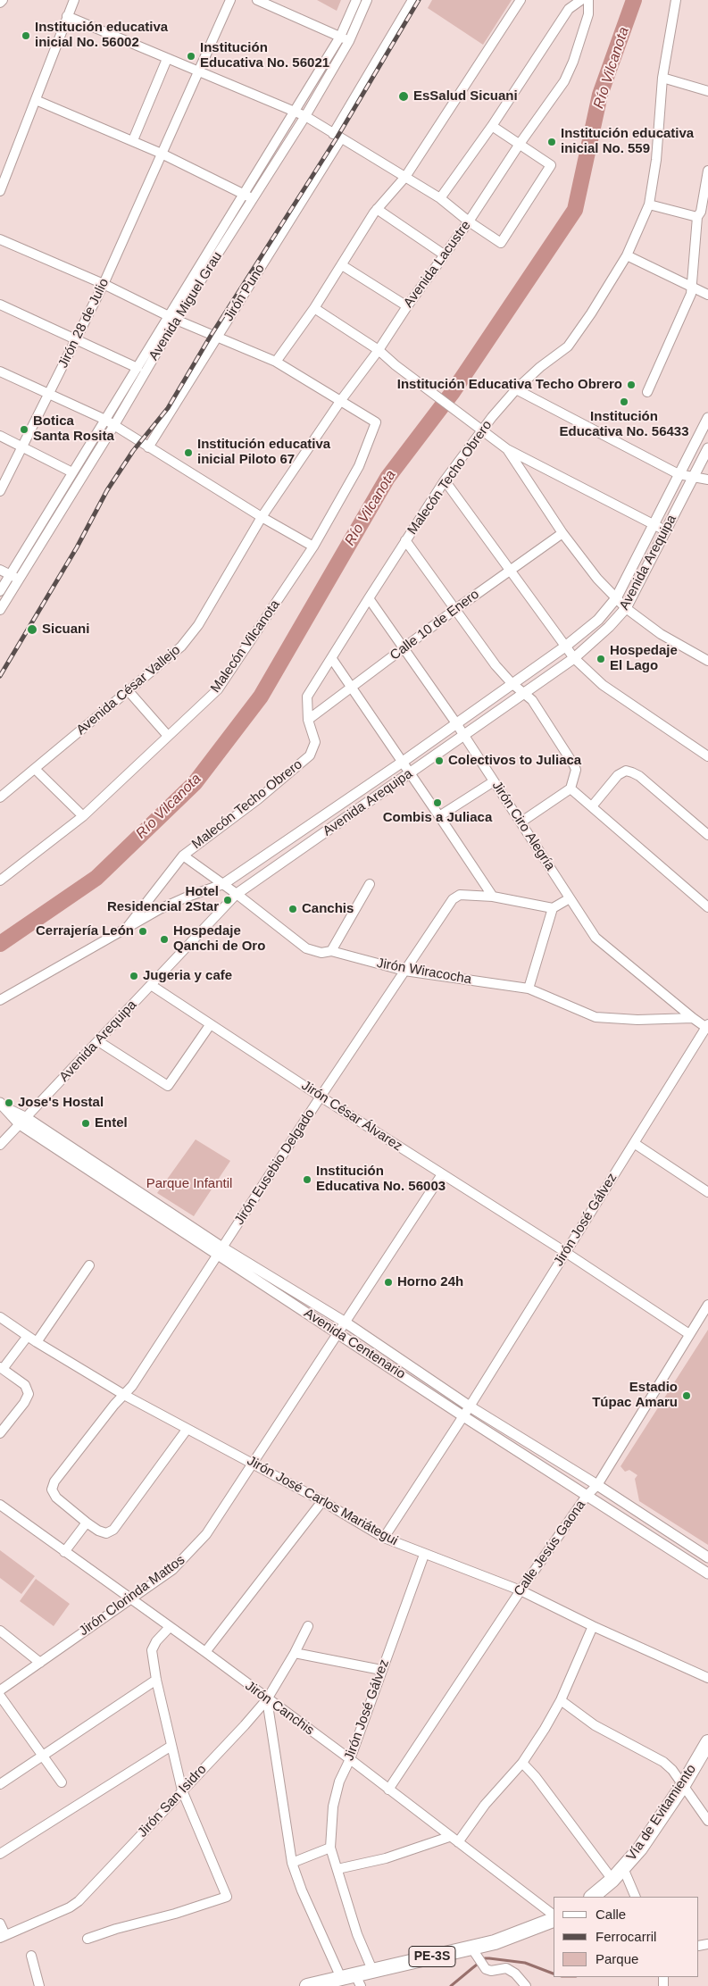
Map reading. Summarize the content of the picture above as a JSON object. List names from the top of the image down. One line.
{"streets":{"highway":["Vía de Evitamiento","PE-3S"],"street":["Avenida Lacustre","Jirón Puno","Avenida Miguel Grau","Jirón 28 de Julio","Malecón Techo Obrero","Avenida Arequipa","Calle 10 de Enero","Malecón Vilcanota","Avenida César Vallejo","Jirón Ciro Alegría","Jirón Wiracocha","Jirón César Álvarez","Jirón Eusebio Delgado","Jirón José Gálvez","Avenida Centenario","Jirón José Carlos Mariátegui","Calle Jesús Gaona","Jirón Clorinda Mattos","Jirón Canchis","Jirón San Isidro"]},"crossings":[["Avenida Lacustre","Malecón Vilcanota"],["Avenida Lacustre","Avenida César Vallejo"],["Malecón Techo Obrero","Calle 10 de Enero"],["Malecón Techo Obrero","Jirón Ciro Alegría"],["Malecón Techo Obrero","Jirón Wiracocha"],["Avenida Arequipa","Jirón Ciro Alegría"],["Avenida Arequipa","Jirón Wiracocha"],["Avenida Arequipa","Jirón César Álvarez"],["Calle 10 de Enero","Jirón Ciro Alegría"],["Jirón Ciro Alegría","Jirón Wiracocha"],["Jirón Ciro Alegría","Jirón José Gálvez"],["Jirón Wiracocha","Jirón Eusebio Delgado"],["Jirón César Álvarez","Jirón Eusebio Delgado"],["Jirón César Álvarez","Jirón José Gálvez"],["Jirón César Álvarez","Calle Jesús Gaona"],["Jirón César Álvarez","Jirón Clorinda Mattos"],["Jirón Eusebio Delgado","Avenida Centenario"],["Jirón Eusebio Delgado","Jirón José Carlos Mariátegui"],["Jirón José Gálvez","Avenida Centenario"],["Jirón José Gálvez","Jirón José Carlos Mariátegui"],["Jirón José Gálvez","Jirón Canchis"],["Jirón José Gálvez","PE-3S"],["Avenida Centenario","Calle Jesús Gaona"],["Avenida Centenario","Jirón Clorinda Mattos"],["Jirón José Carlos Mariátegui","Calle Jesús Gaona"],["Jirón José Carlos Mariátegui","Jirón Clorinda Mattos"],["Calle Jesús Gaona","Jirón Canchis"],["Jirón Clorinda Mattos","Jirón Canchis"],["Jirón Canchis","Jirón San Isidro"]],"water":["Río Vilcanota"],"parks":["Parque Infantil"],"places":["Institución educativa inicial No. 56002","Institución Educativa No. 56021","EsSalud Sicuani","Institución educativa inicial No. 559","Institución Educativa Techo Obrero","Institución Educativa No. 56433","Botica Santa Rosita","Institución educativa inicial Piloto 67","Sicuani","Hospedaje El Lago","Colectivos to Juliaca","Combis a Juliaca","Hotel Residencial 2Star","Canchis","Cerrajería León","Hospedaje Qanchi de Oro","Jugeria y cafe","Jose's Hostal","Entel","Institución Educativa No. 56003","Horno 24h","Estadio Túpac Amaru"],"legend":["Calle","Ferrocarril","Parque"]}
